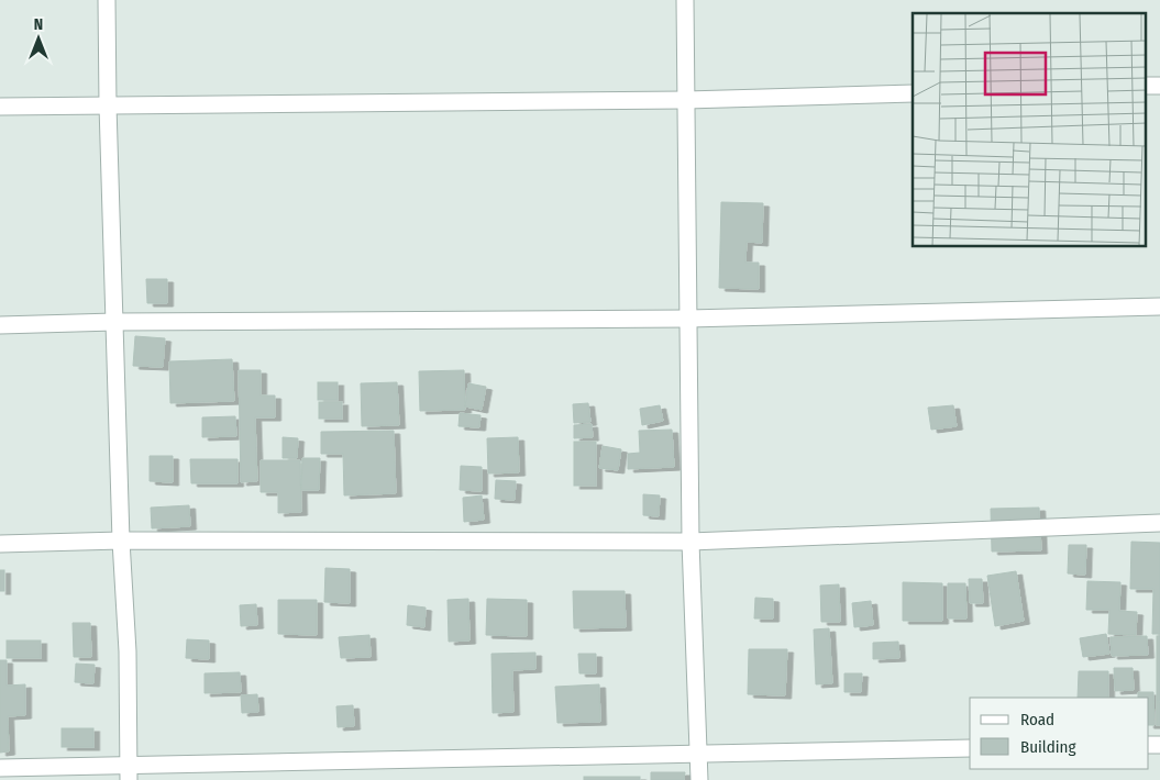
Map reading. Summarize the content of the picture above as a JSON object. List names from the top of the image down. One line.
{"legend":["Road","Building"],"north":"top"}
